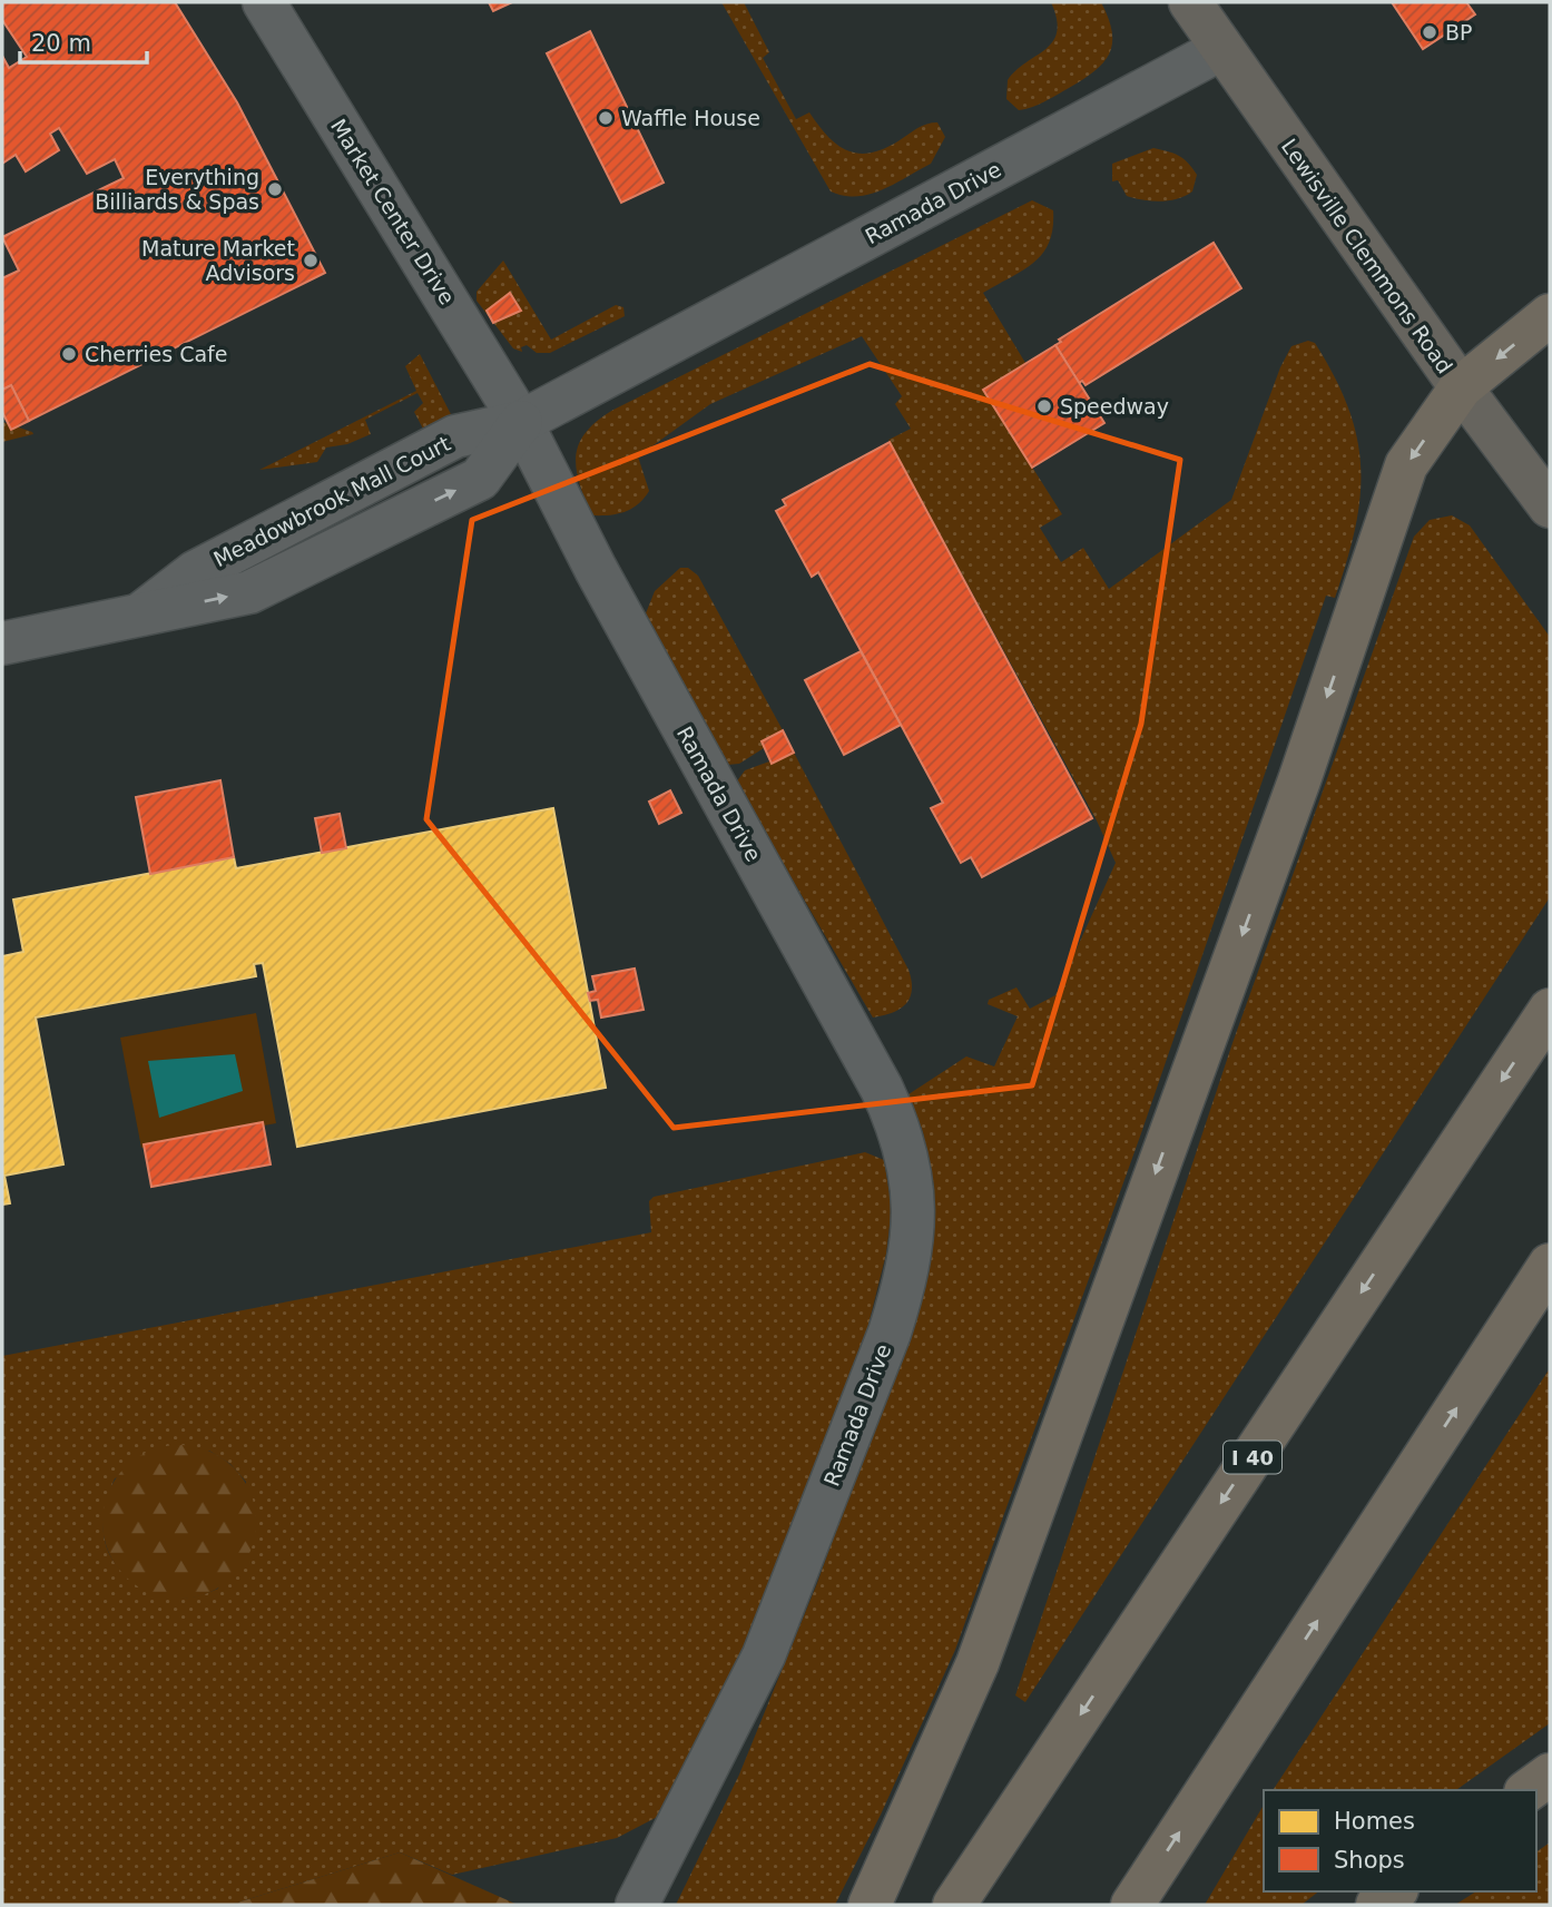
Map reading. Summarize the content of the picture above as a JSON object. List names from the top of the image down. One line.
{"streets":{"highway":["I 40"],"main road":["Lewisville Clemmons Road"],"street":["Ramada Drive","Market Center Drive","Meadowbrook Mall Court"]},"crossings":[["Ramada Drive","Market Center Drive"],["Ramada Drive","Lewisville Clemmons Road"],["Ramada Drive","Meadowbrook Mall Court"],["Market Center Drive","Meadowbrook Mall Court"]],"places":["BP","Waffle House","Everything Billiards & Spas","Mature Market Advisors","Cherries Cafe","Speedway"],"legend":["Homes","Shops"],"scale_bar":"20 m"}
